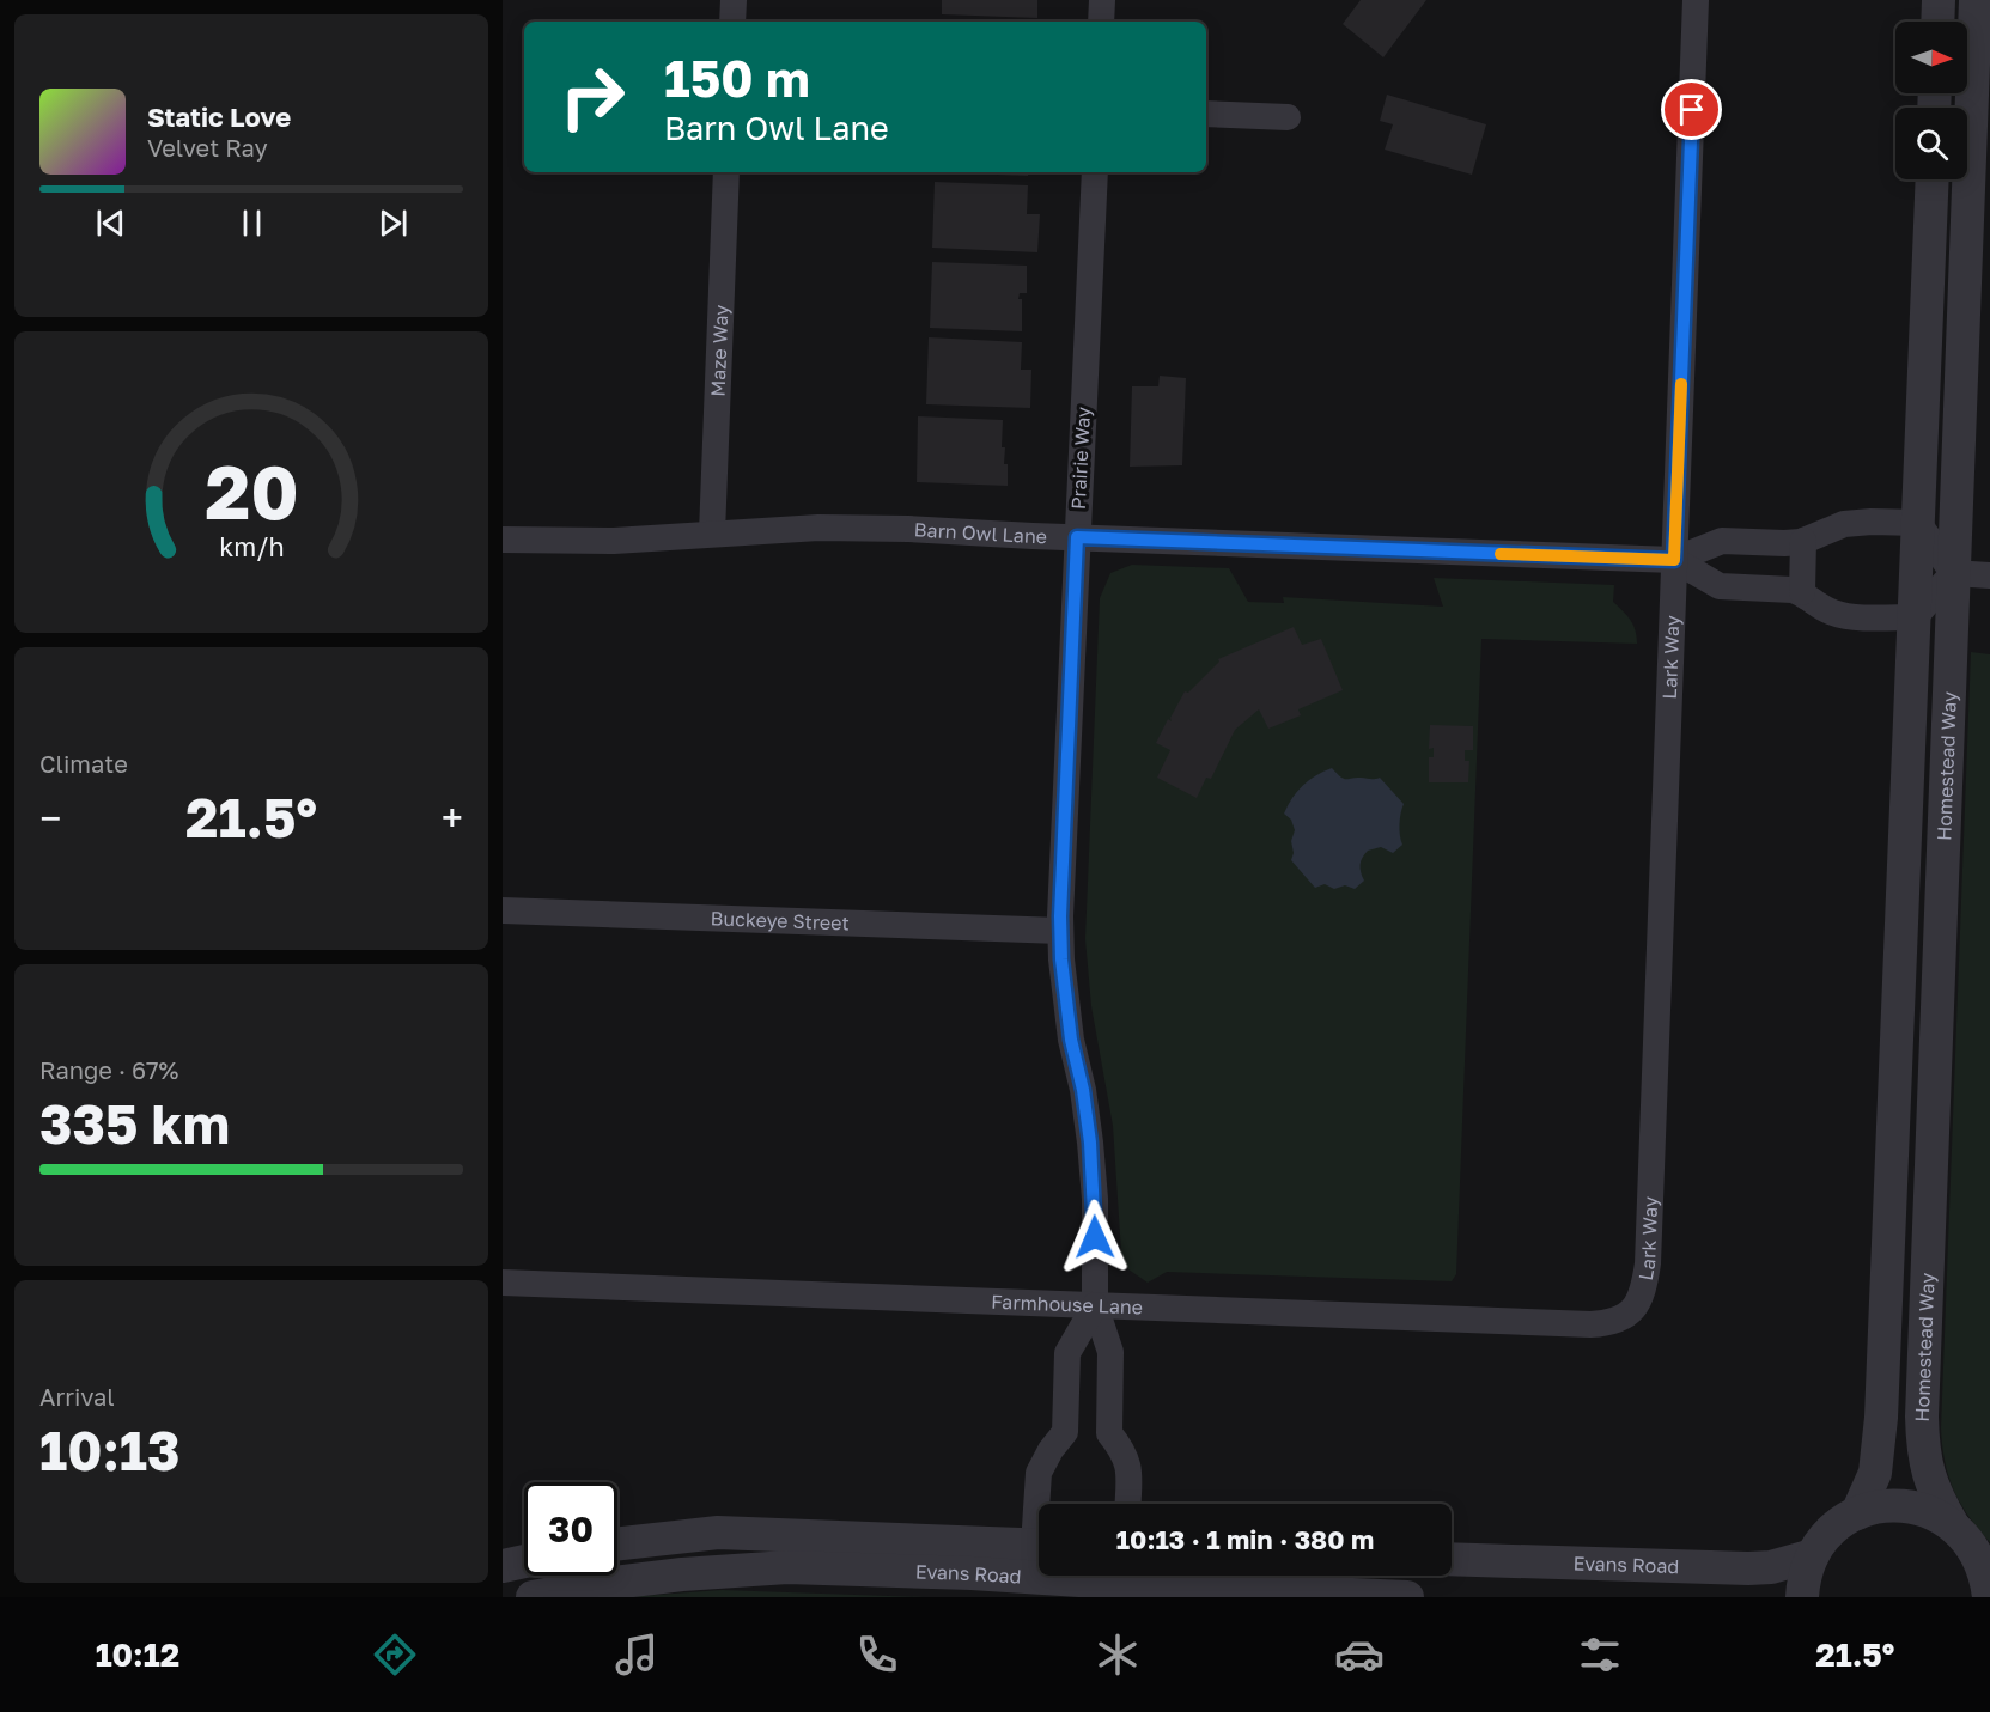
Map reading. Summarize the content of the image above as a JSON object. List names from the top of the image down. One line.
{"streets":{"street":["Maze Way","Prairie Way","Barn Owl Lane","Lark Way","Homestead Way","Buckeye Street","Farmhouse Lane","Evans Road"]},"crossings":[["Maze Way","Barn Owl Lane"],["Prairie Way","Barn Owl Lane"],["Prairie Way","Buckeye Street"],["Prairie Way","Farmhouse Lane"],["Barn Owl Lane","Lark Way"],["Barn Owl Lane","Homestead Way"],["Lark Way","Farmhouse Lane"]],"north":"right","page":{"turn":["150 m","Barn Owl Lane"],"song":["Static Love","Velvet Ray"],"tile":["Climate",["Range · 67%","335 km"],["Arrival","10:13"]],"heat":["−","21.5°","+"],"limit":"30","trip":"10:13 · 1 min · 380 m","tabs":["10:12","21.5°"],"gauge":["20","km/h"]}}
